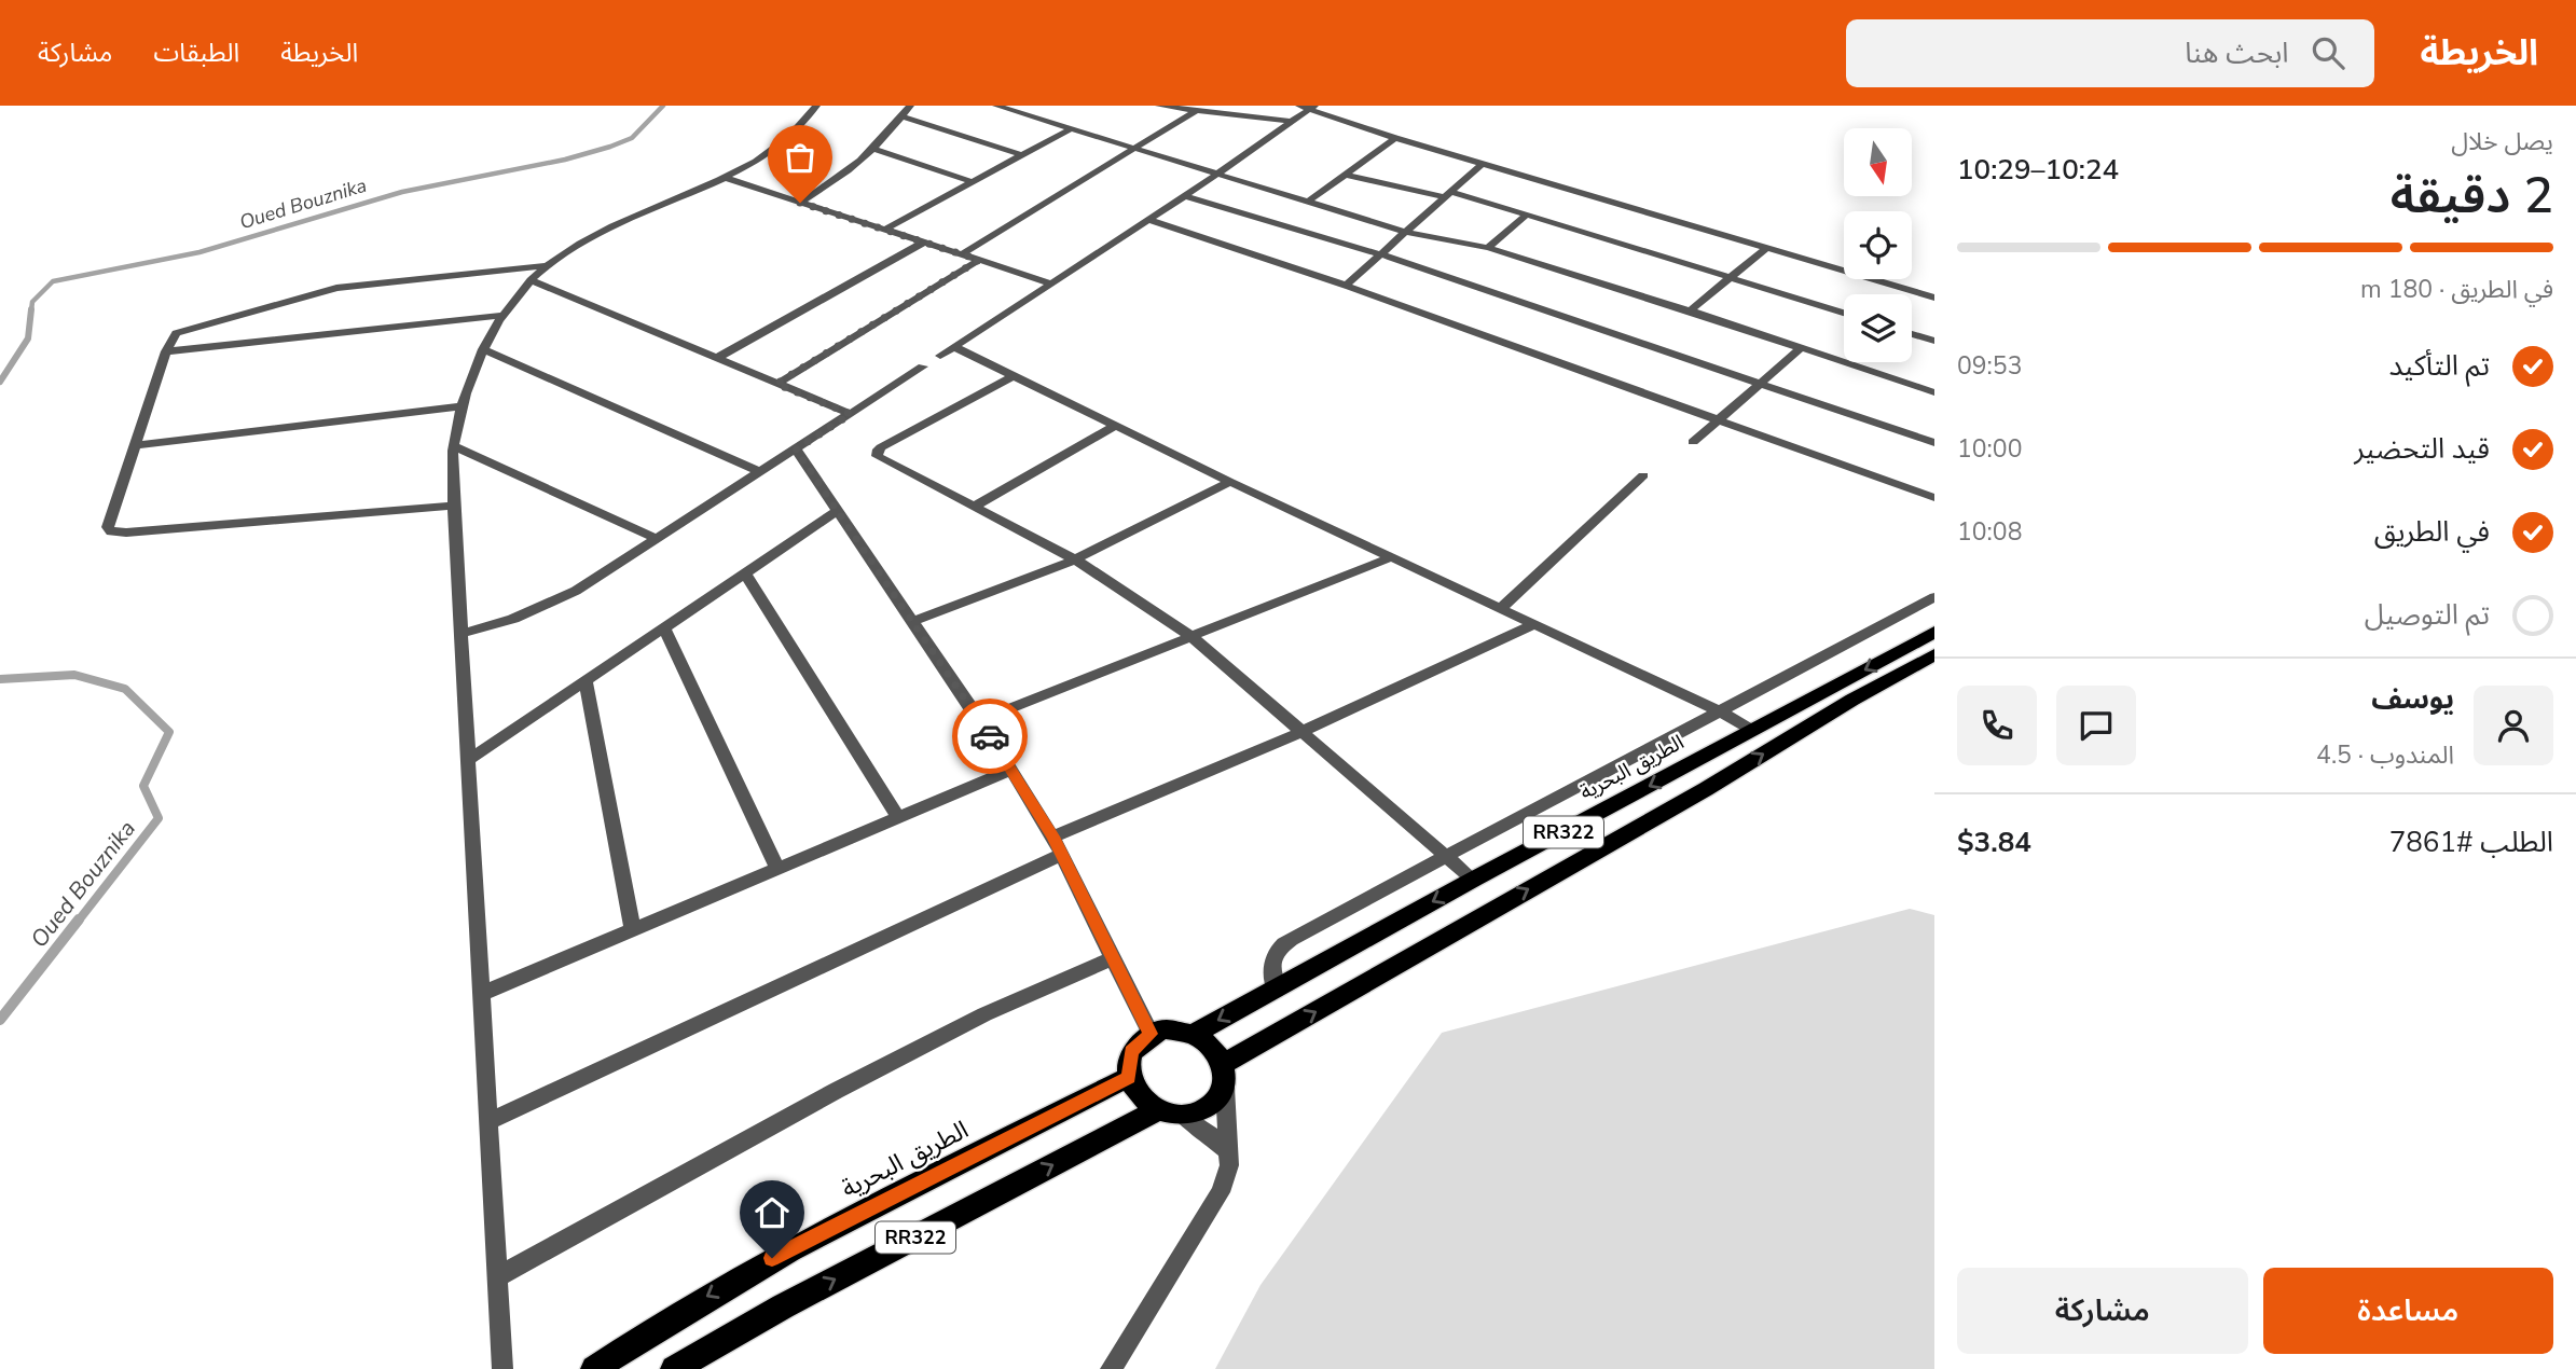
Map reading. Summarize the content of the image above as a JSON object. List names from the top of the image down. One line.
{"streets":{"main road":["الطريق البحرية","RR322"]},"crossings":[["الطريق البحرية","RR322"]],"water":["Oued Bouznika"],"north":"bottom","page":{"header":"الخريطة","search":"ابحث هنا","nav":["الخريطة","الطبقات","مشاركة"],"heading":["2 دقيقة","يصل خلال","10:24–10:29"],"panel":["يوسف","المندوب · 4.5","الطلب #7861","$3.84"],"bar":"في الطريق · 180 m","list":[["تم التأكيد","09:53"],["قيد التحضير","10:00"],["في الطريق","10:08"],"تم التوصيل"],"buttons":["مساعدة","مشاركة"]}}
